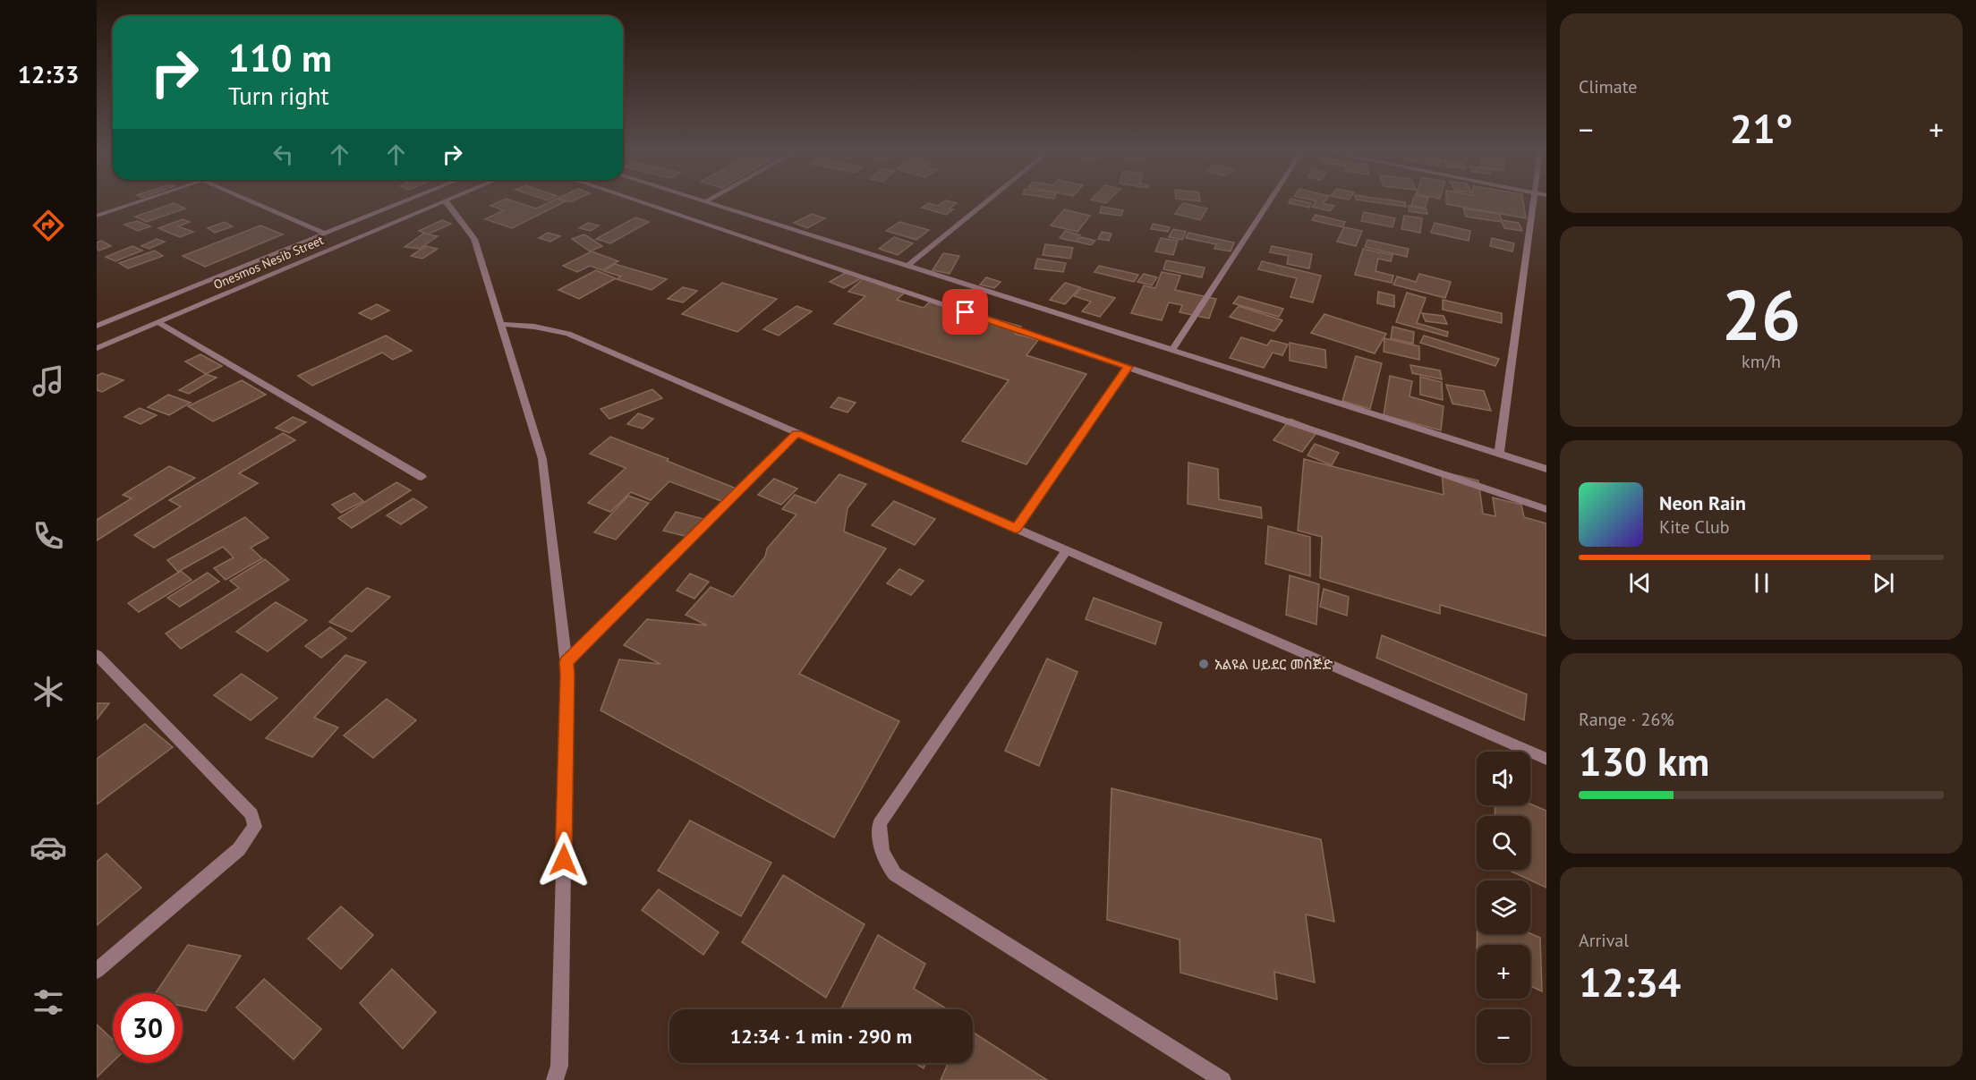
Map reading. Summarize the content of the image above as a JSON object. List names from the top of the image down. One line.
{"streets":{"street":["Onesmos Nesib Street"]},"places":["አልዩል ሀይደር መስጅድ"],"page":{"tabs":"12:33","tile":["Climate",["26","km/h"],["Range · 26%","130 km"],["Arrival","12:34"]],"turn":["110 m","Turn right"],"heat":["−","21°","+"],"song":["Neon Rain","Kite Club"],"map_buttons":["+","−"],"limit":"30","trip":"12:34 · 1 min · 290 m"}}
